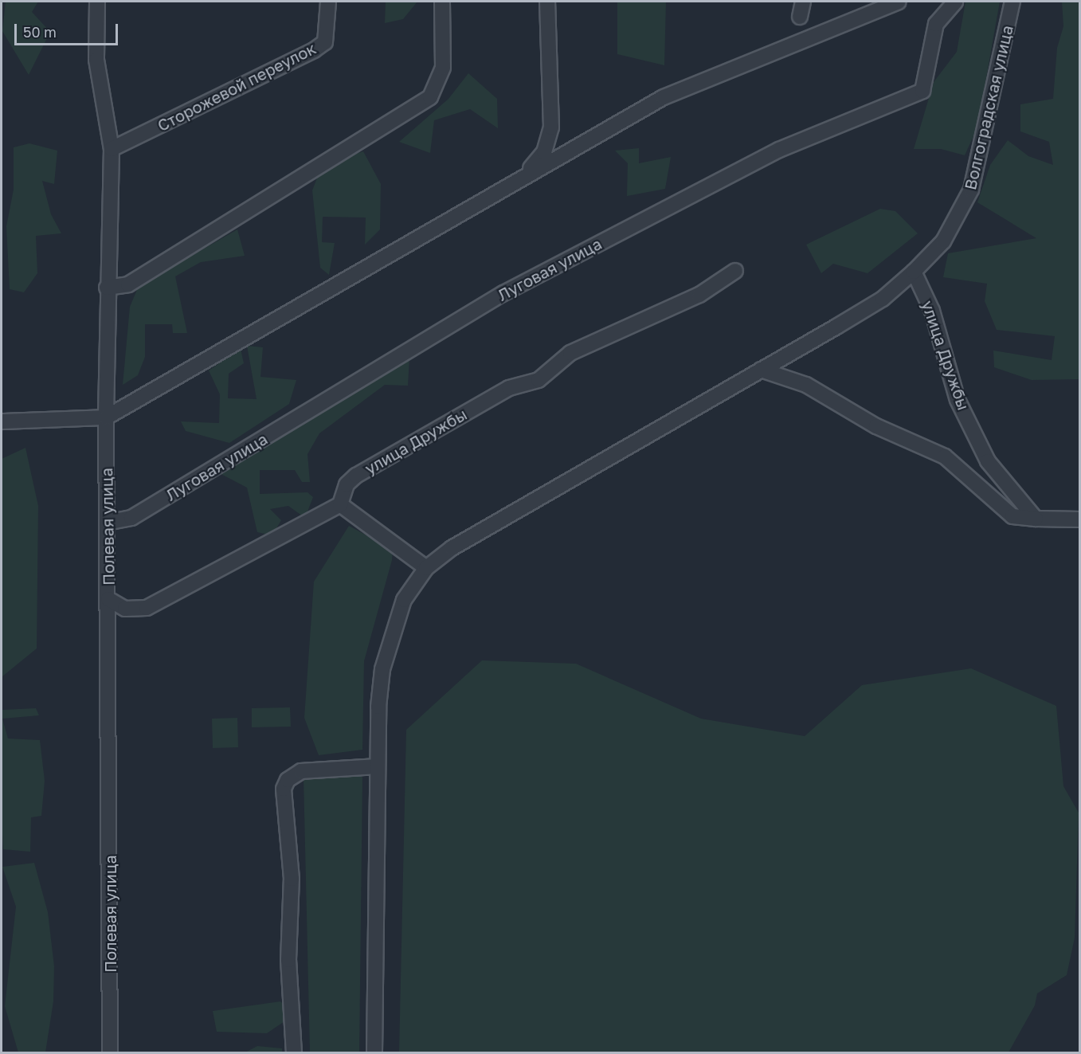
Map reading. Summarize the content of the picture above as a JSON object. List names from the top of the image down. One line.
{"streets":{"street":["Сторожевой переулок","Волгоградская улица","Луговая улица","улица Дружбы","Полевая улица"]},"crossings":[["Сторожевой переулок","Полевая улица"],["Волгоградская улица","улица Дружбы"],["Луговая улица","Полевая улица"]],"scale_bar":"50 m"}
